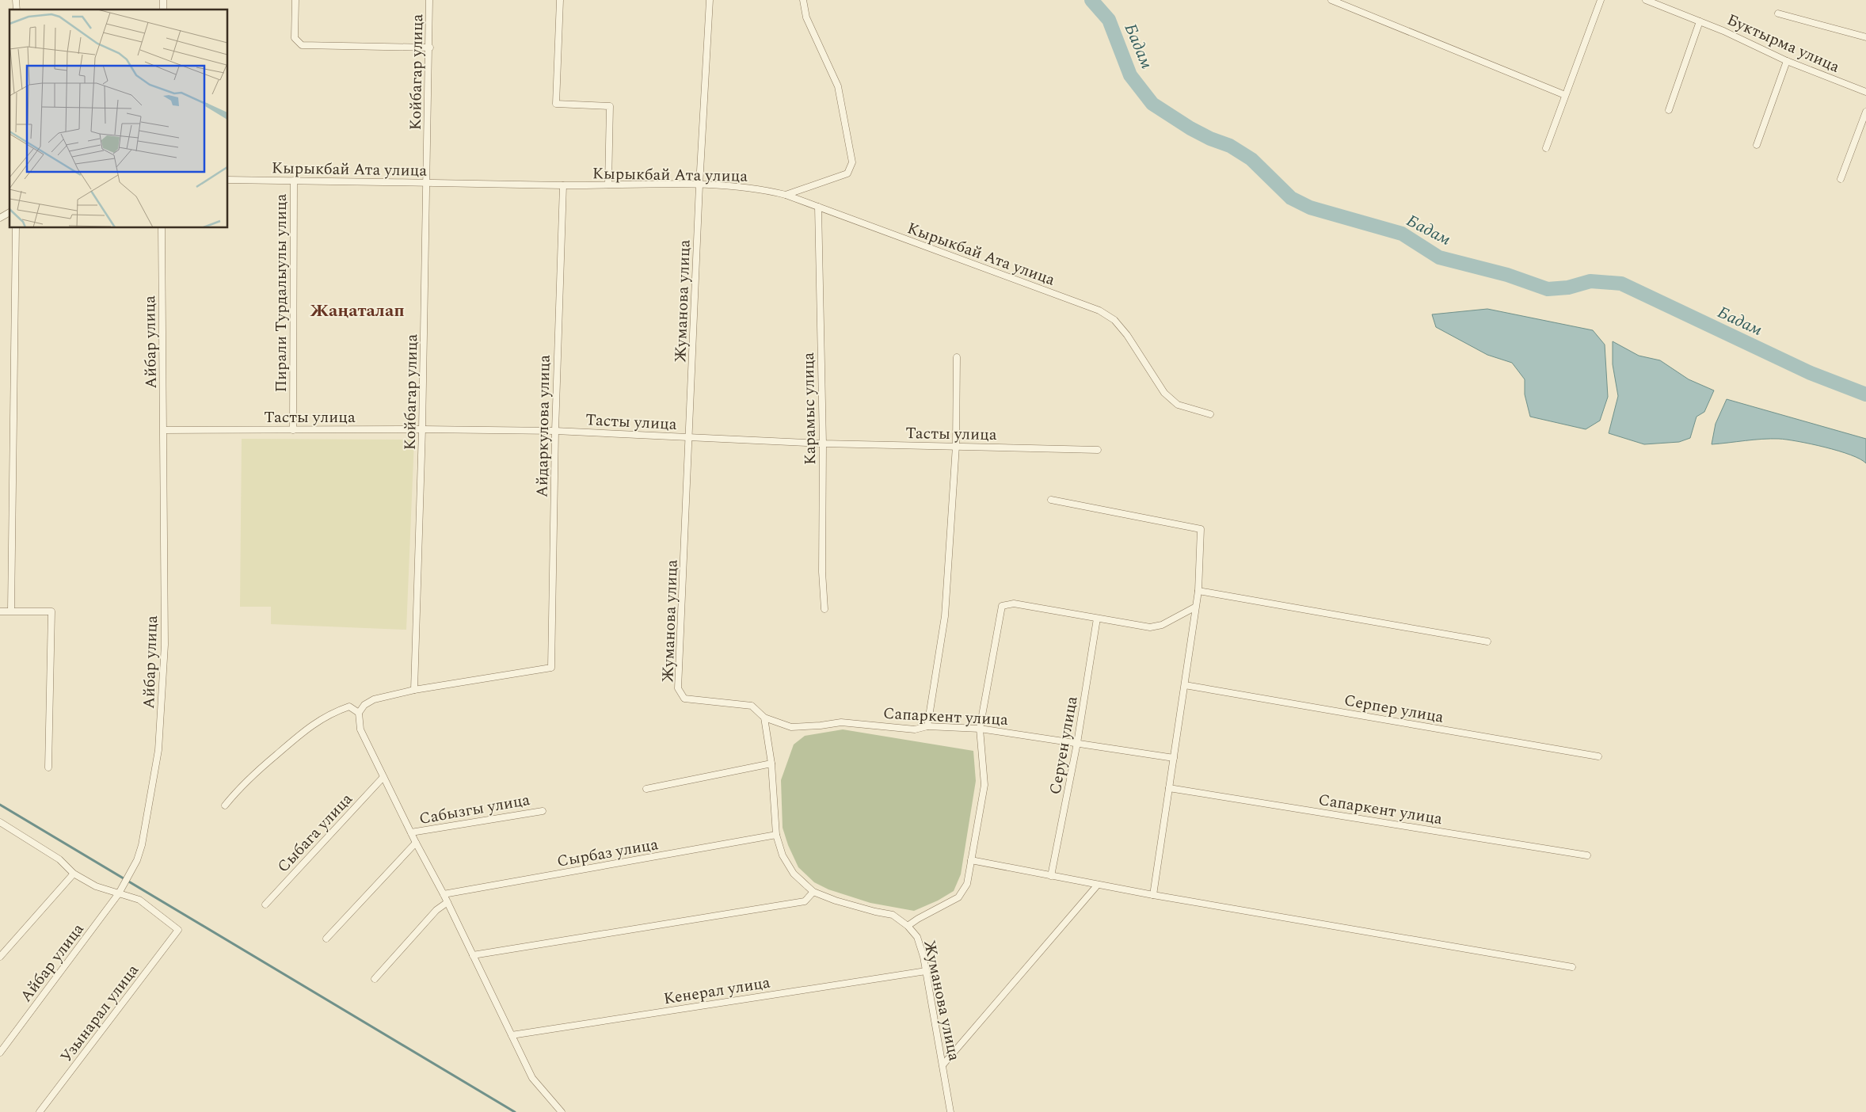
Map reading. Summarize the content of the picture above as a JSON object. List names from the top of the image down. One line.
{"streets":{"street":["Буктырма улица","Койбагар улица","Кырыкбай Ата улица","Пирали Турдалыулы улица","Жуманова улица","Айбар улица","Карамыс улица","Тасты улица","Айдаркулова улица","Серпер улица","Сапаркент улица","Серуен улица","Сабызгы улица","Сыбага улица","Сырбаз улица","Кенерал улица","Узынарал улица"]},"crossings":[["Койбагар улица","Кырыкбай Ата улица"],["Койбагар улица","Тасты улица"],["Койбагар улица","Айдаркулова улица"],["Кырыкбай Ата улица","Пирали Турдалыулы улица"],["Кырыкбай Ата улица","Жуманова улица"],["Кырыкбай Ата улица","Карамыс улица"],["Кырыкбай Ата улица","Айдаркулова улица"],["Пирали Турдалыулы улица","Тасты улица"],["Жуманова улица","Тасты улица"],["Жуманова улица","Сапаркент улица"],["Жуманова улица","Сырбаз улица"],["Жуманова улица","Кенерал улица"],["Айбар улица","Тасты улица"],["Айбар улица","Узынарал улица"],["Карамыс улица","Тасты улица"],["Тасты улица","Айдаркулова улица"],["Сапаркент улица","Серуен улица"]],"districts":["Жаңаталап"],"water":["Бадам"]}
